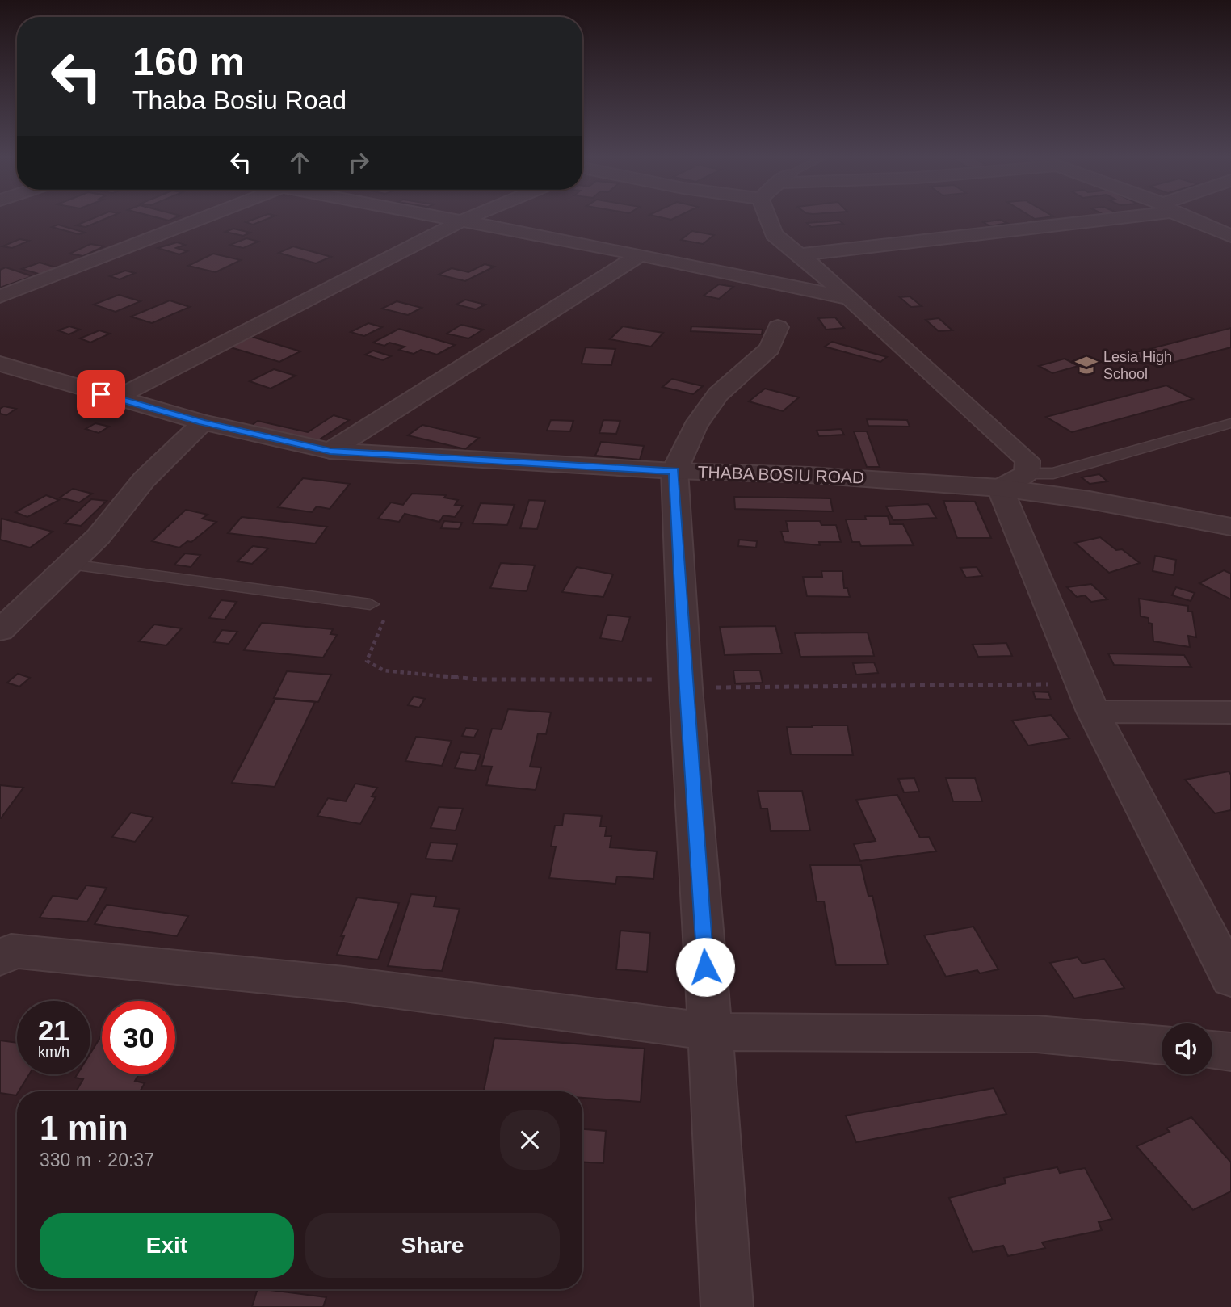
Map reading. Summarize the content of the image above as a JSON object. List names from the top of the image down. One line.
{"streets":{"street":["THABA BOSIU ROAD"]},"places":{"school or university":["Lesia High School"]},"page":{"turn":["160 m","Thaba Bosiu Road"],"speed":"21 km/h","limit":"30","heading":["1 min","330 m · 20:37"],"buttons":["Exit","Share"]}}
